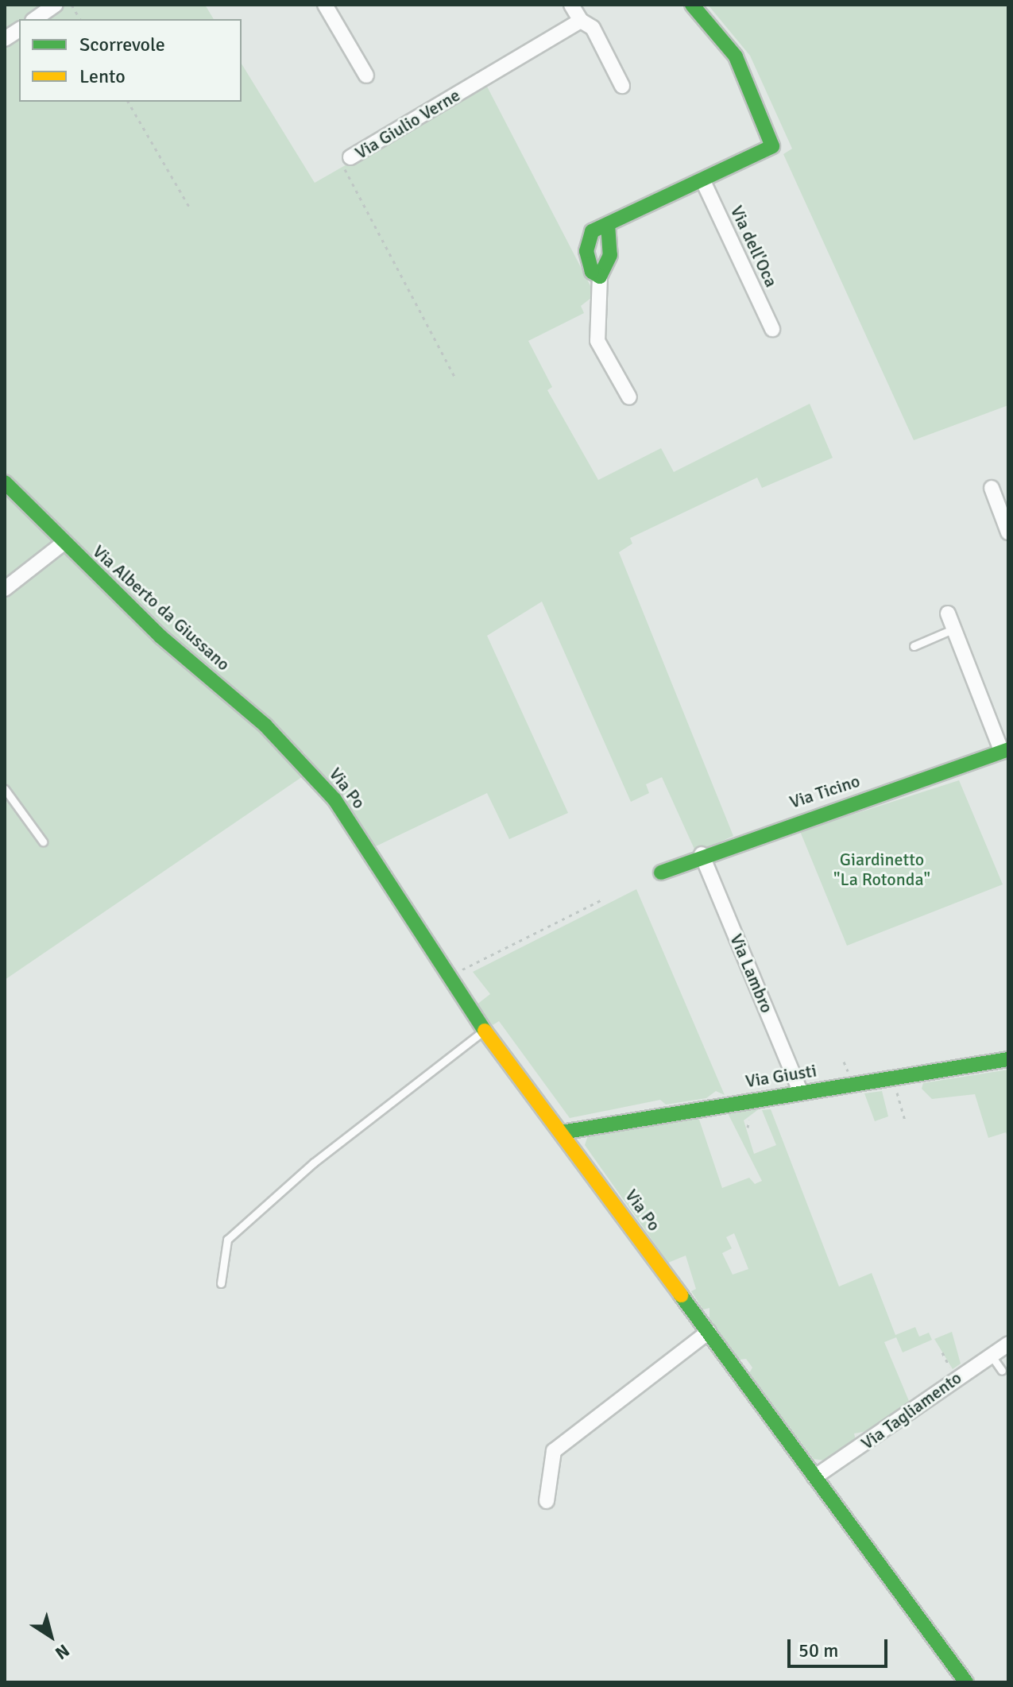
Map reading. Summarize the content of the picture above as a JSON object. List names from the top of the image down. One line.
{"streets":{"street":["Via Giulio Verne","Via dell'Oca","Via Alberto da Giussano","Via Po","Via Ticino","Via Lambro","Via Giusti","Via Tagliamento"]},"crossings":[["Via Alberto da Giussano","Via Po"],["Via Po","Via Giusti"],["Via Po","Via Tagliamento"],["Via Ticino","Via Lambro"],["Via Lambro","Via Giusti"]],"parks":["Giardinetto \"La Rotonda\""],"legend":["Scorrevole","Lento"],"scale_bar":"50 m","north":"bottom right"}
